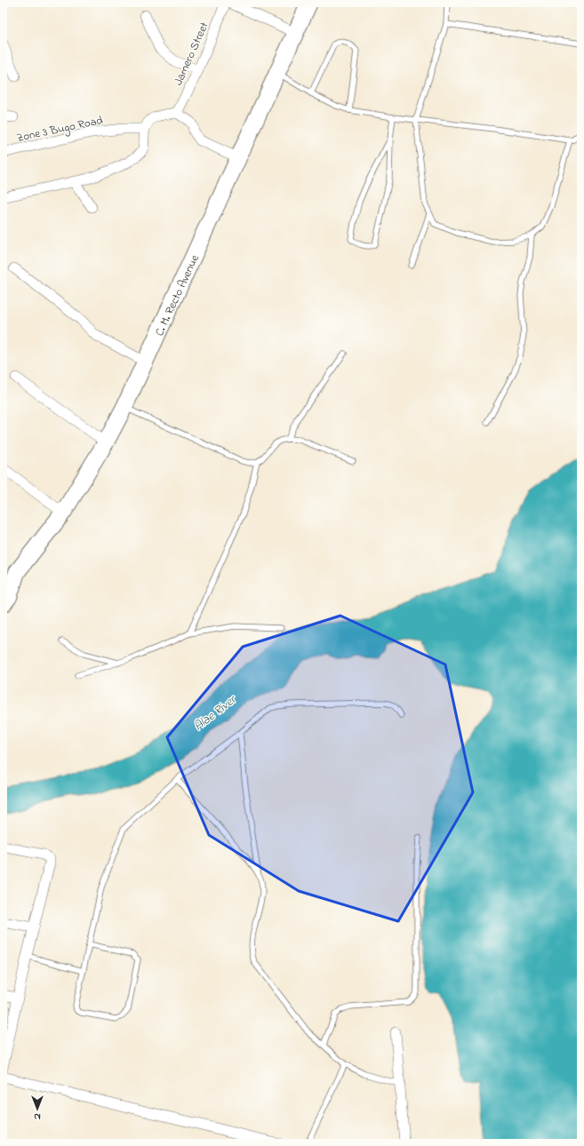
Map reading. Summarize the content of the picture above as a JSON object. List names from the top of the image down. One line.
{"streets":{"highway":["C. M. Recto Avenue"],"street":["Jamero Street","Zone 3 Bugo Road"]},"water":["Alae River"],"north":"bottom"}
